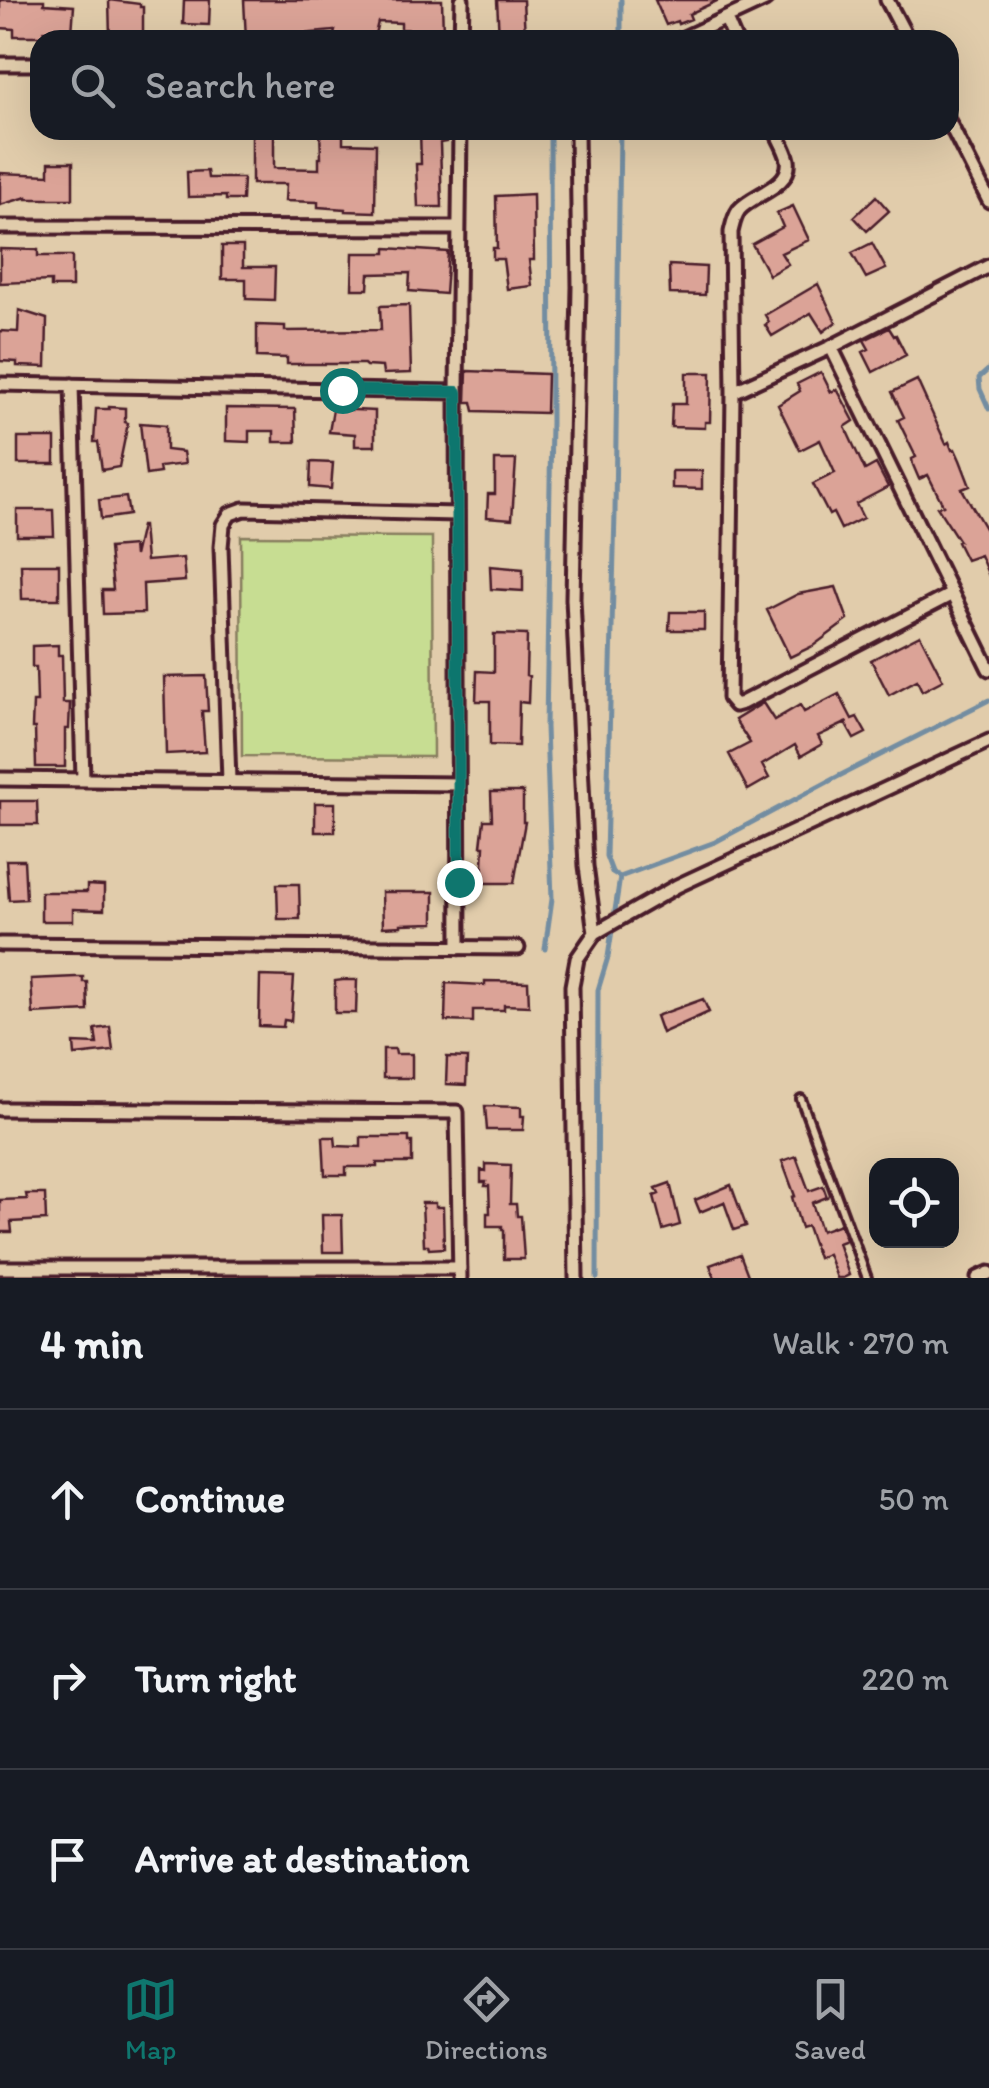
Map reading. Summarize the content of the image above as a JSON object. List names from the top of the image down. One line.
{"page":{"search":"Search here","heading":["4 min","Walk · 270 m"],"list":[["Continue","50 m"],["Turn right","220 m"],"Arrive at destination"],"nav":["Map","Directions","Saved"]}}
